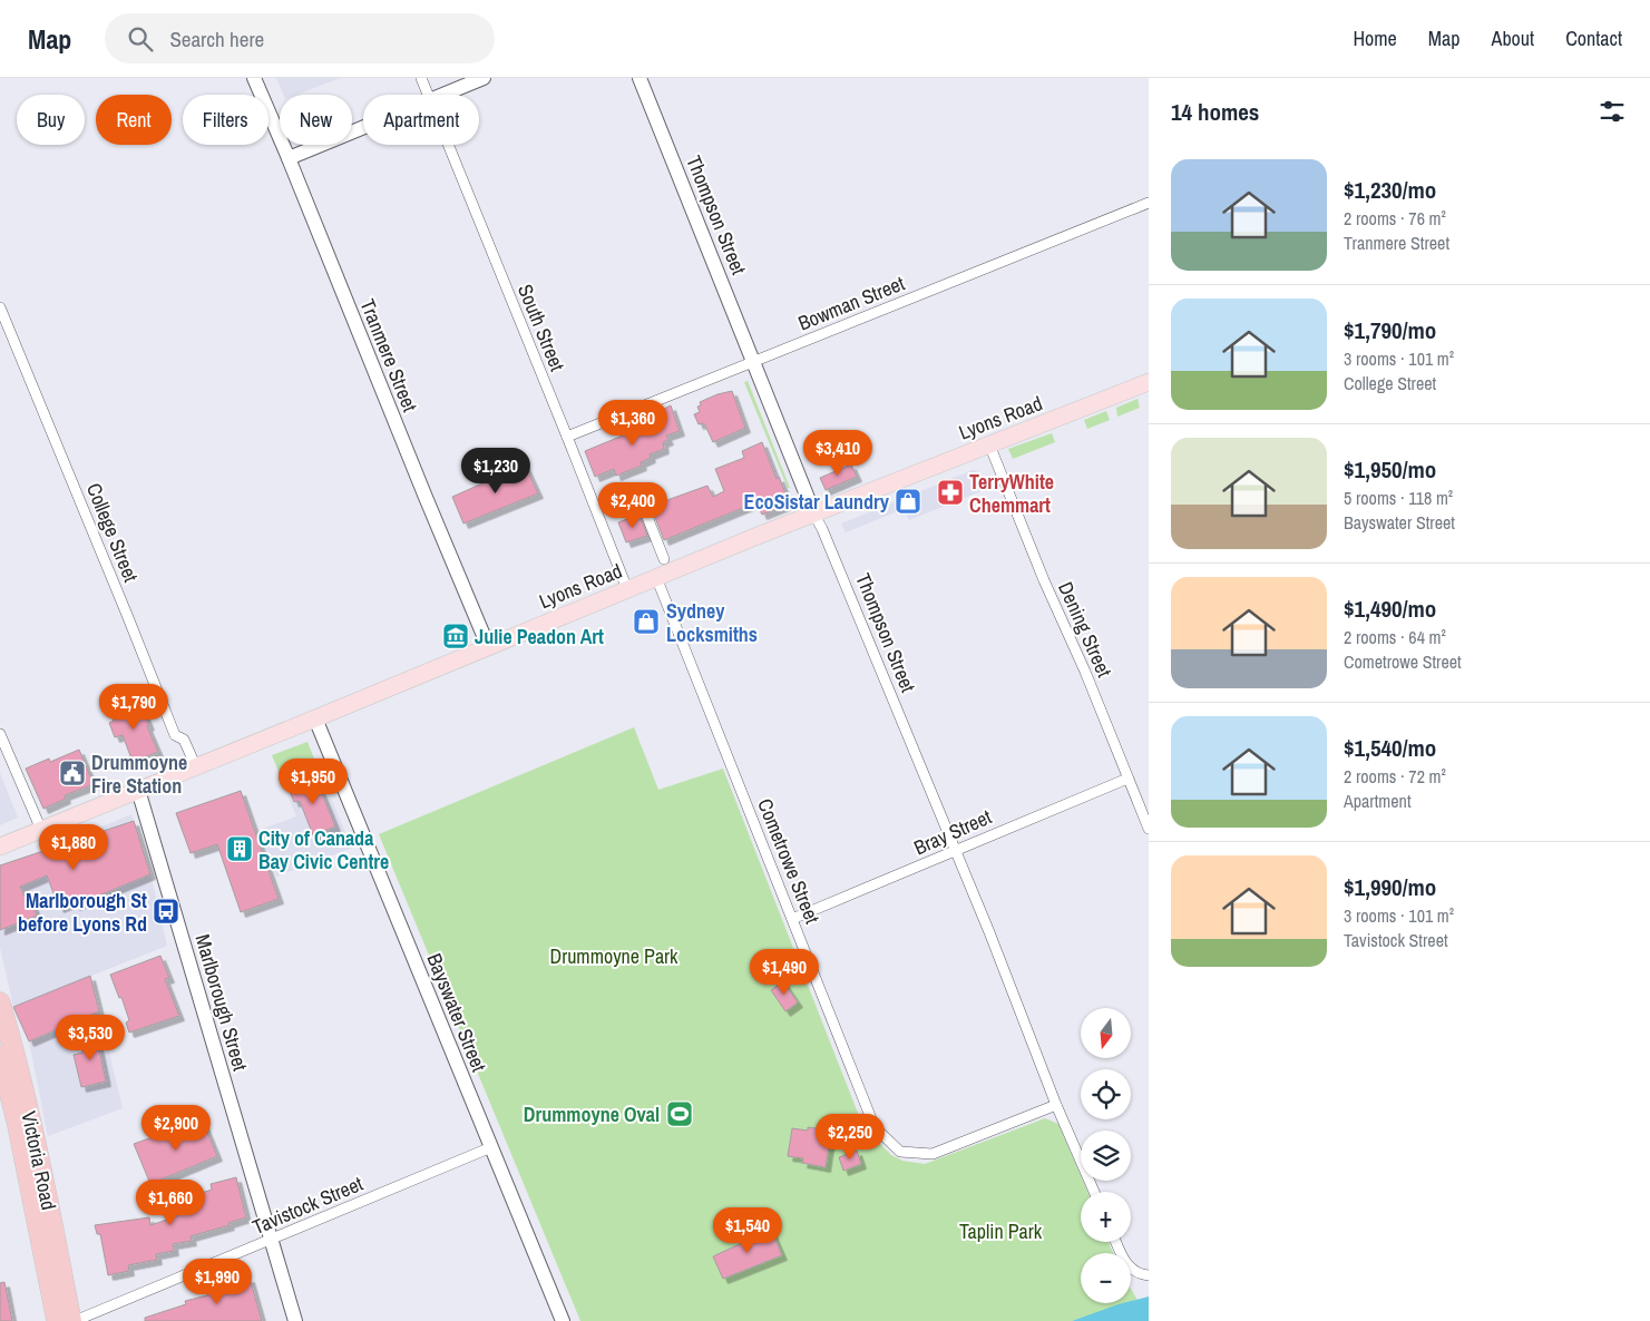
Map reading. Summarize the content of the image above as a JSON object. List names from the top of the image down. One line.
{"streets":{"highway":["Victoria Road"],"main road":["Lyons Road"],"street":["Thompson Street","Bowman Street","South Street","Tranmere Street","College Street","Dening Street","Bray Street","Cometrowe Street","Marlborough Street","Bayswater Street","Tavistock Street"]},"crossings":[["Thompson Street","Bowman Street"],["Thompson Street","Lyons Road"],["Thompson Street","Bray Street"],["Thompson Street","Cometrowe Street"],["Bowman Street","South Street"],["South Street","Lyons Road"],["Tranmere Street","Lyons Road"],["Lyons Road","College Street"],["Lyons Road","Dening Street"],["Lyons Road","Cometrowe Street"],["Lyons Road","Marlborough Street"],["Lyons Road","Bayswater Street"],["Dening Street","Bray Street"],["Bray Street","Cometrowe Street"],["Marlborough Street","Tavistock Street"],["Bayswater Street","Tavistock Street"],["Victoria Road","Tavistock Street"]],"parks":["Drummoyne Park","Taplin Park"],"places":{"pharmacy":["TerryWhite Chemmart"],"shop":["EcoSistar Laundry","Sydney Locksmiths"],"museum":["Julie Peadon Art"],"public building":["Drummoyne Fire Station"],"building":["City of Canada Bay Civic Centre"],"bus stop":["Marlborough St before Lyons Rd"],"sports":["Drummoyne Oval"]},"north":"bottom","page":{"header":"Map","search":"Search here","nav":["Home","Map","About","Contact"],"heading":"14 homes","chip":["Buy","Rent","Filters","New","Apartment"],"list":[{"name":"$1,230/mo","note":"2 rooms · 76 m² · Tranmere Street"},{"name":"$1,790/mo","note":"3 rooms · 101 m² · College Street"},{"name":"$1,950/mo","note":"5 rooms · 118 m² · Bayswater Street"},{"name":"$1,490/mo","note":"2 rooms · 64 m² · Cometrowe Street"},{"name":"$1,540/mo","note":"2 rooms · 72 m² · Apartment"},{"name":"$1,990/mo","note":"3 rooms · 101 m² · Tavistock Street"}],"price":["$1,360","$3,410","$1,230","$2,400","$1,790","$1,950","$1,880","$1,490","$3,530","$2,900","$2,250","$1,660","$1,540","$1,990"],"map_buttons":["+","−"]}}
